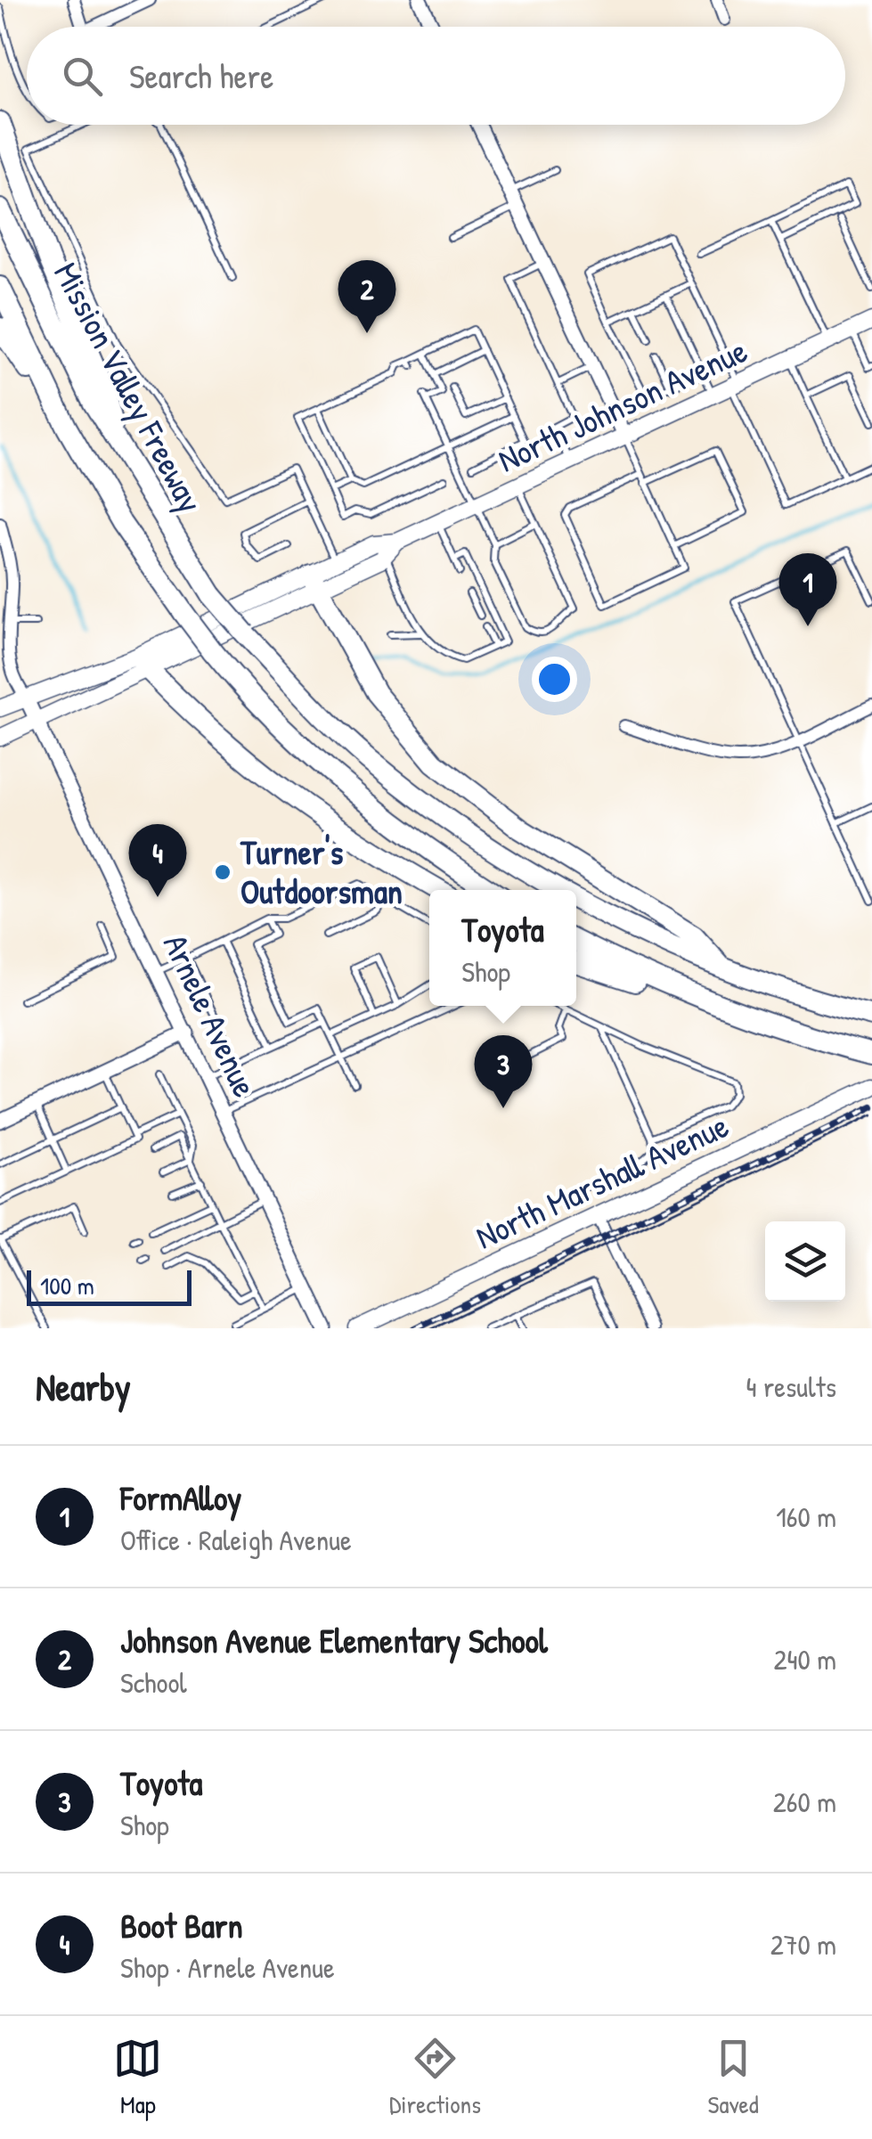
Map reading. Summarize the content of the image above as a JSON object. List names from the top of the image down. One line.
{"streets":{"highway":["Mission Valley Freeway"],"main road":["North Johnson Avenue","North Marshall Avenue"],"street":["Arnele Avenue"]},"crossings":[["North Johnson Avenue","Arnele Avenue"]],"places":["Turner's Outdoorsman"],"scale_bar":"100 m","page":{"search":"Search here","pins":["2","1","4","3"],"popup":["Toyota","Shop"],"scale":"100 m","heading":["Nearby","4 results"],"list":[{"mark":"1","name":"FormAlloy","note":"Office · Raleigh Avenue","value":"160 m"},{"mark":"2","name":"Johnson Avenue Elementary School","note":"School","value":"240 m"},{"mark":"3","name":"Toyota","note":"Shop","value":"260 m"},{"mark":"4","name":"Boot Barn","note":"Shop · Arnele Avenue","value":"270 m"}],"nav":["Map","Directions","Saved"]}}
